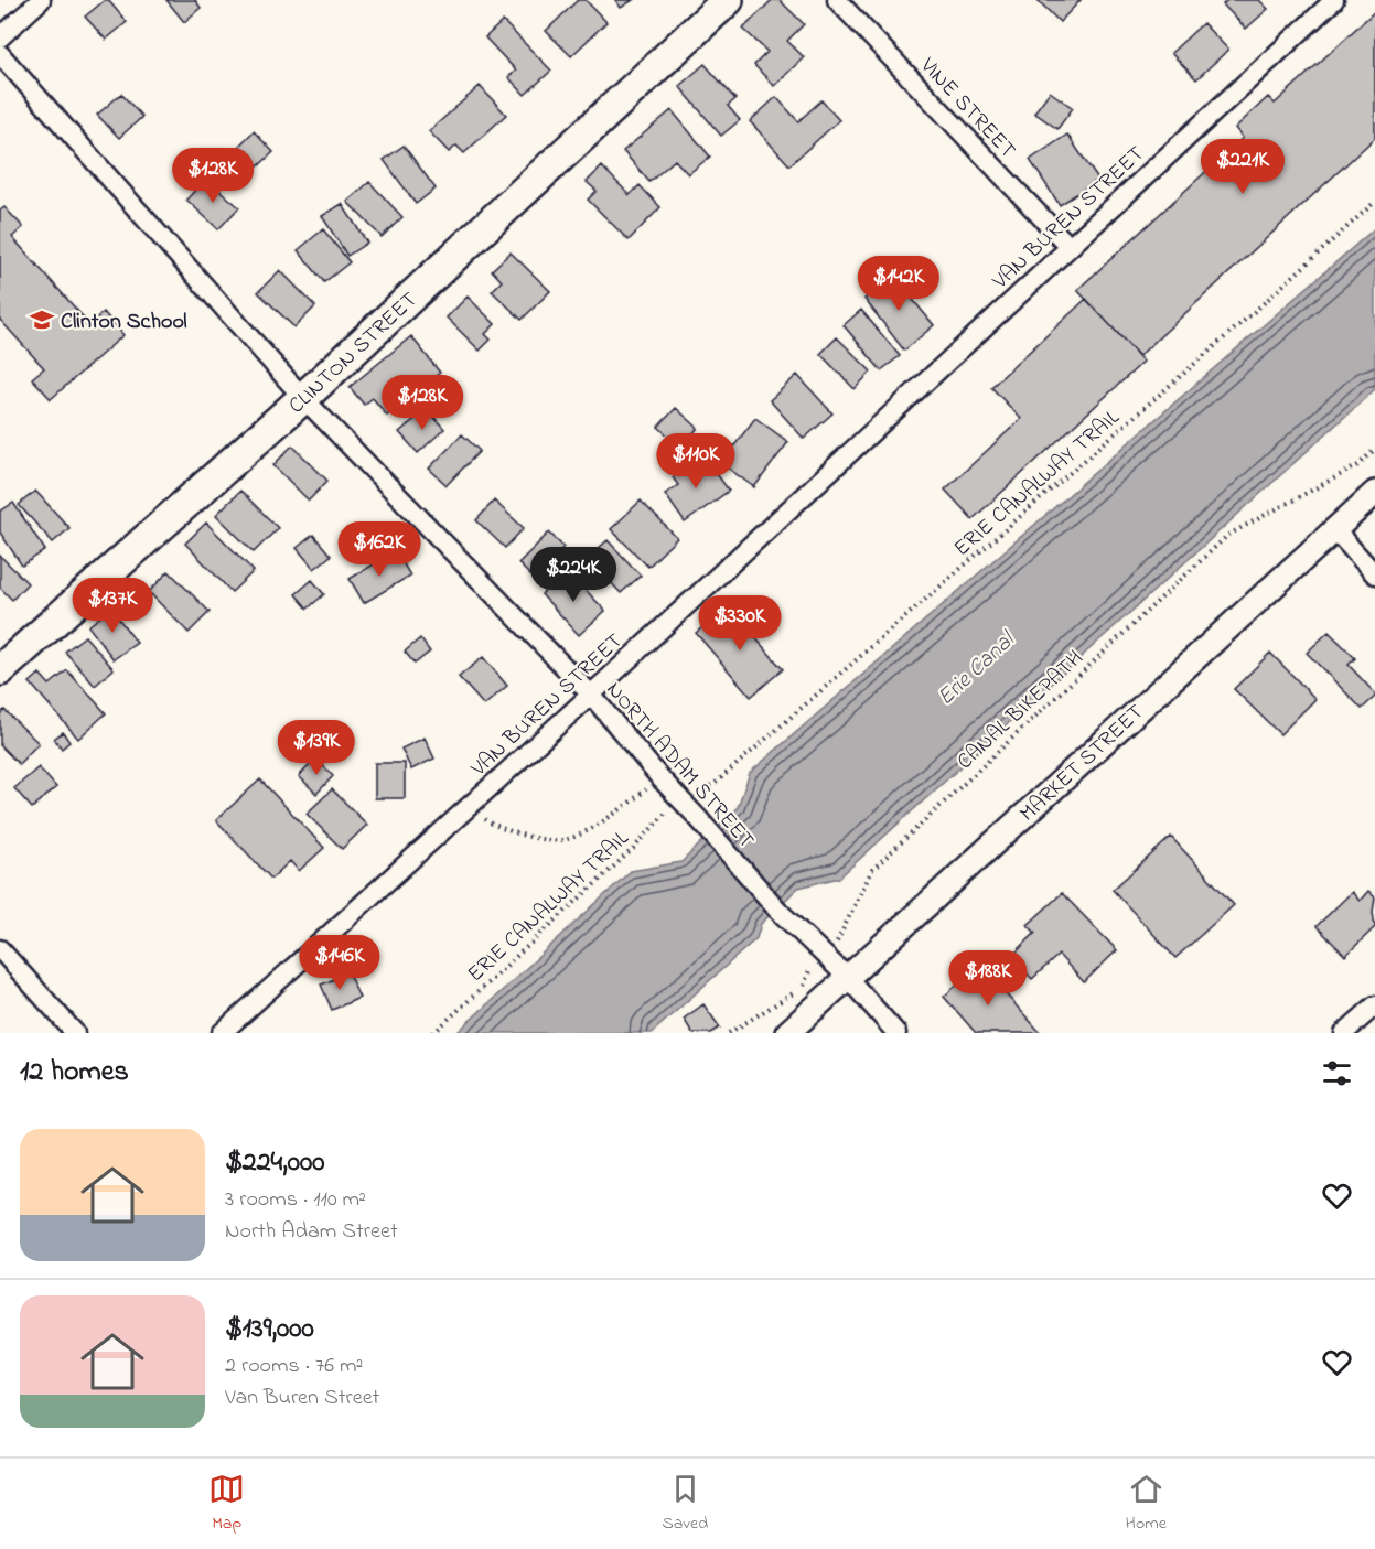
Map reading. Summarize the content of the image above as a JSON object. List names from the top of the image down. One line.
{"streets":{"main road":["CLINTON STREET"],"street":["VINE STREET","VAN BUREN STREET","MARKET STREET","NORTH ADAM STREET"],"path":["ERIE CANALWAY TRAIL","CANAL BIKEPATH"]},"crossings":[["VINE STREET","VAN BUREN STREET"],["VAN BUREN STREET","NORTH ADAM STREET"],["CLINTON STREET","NORTH ADAM STREET"],["ERIE CANALWAY TRAIL","NORTH ADAM STREET"],["CANAL BIKEPATH","NORTH ADAM STREET"],["MARKET STREET","NORTH ADAM STREET"]],"water":["Erie Canal"],"places":{"school or university":["Clinton School"]},"page":{"price":["$221K","$128K","$142K","$128K","$110K","$162K","$224K","$137K","$330K","$139K","$146K","$188K"],"heading":"12 homes","list":[{"name":"$224,000","note":"3 rooms · 110 m² · North Adam Street"},{"name":"$139,000","note":"2 rooms · 76 m² · Van Buren Street"}],"tabs":["Map","Saved","Home"]}}
